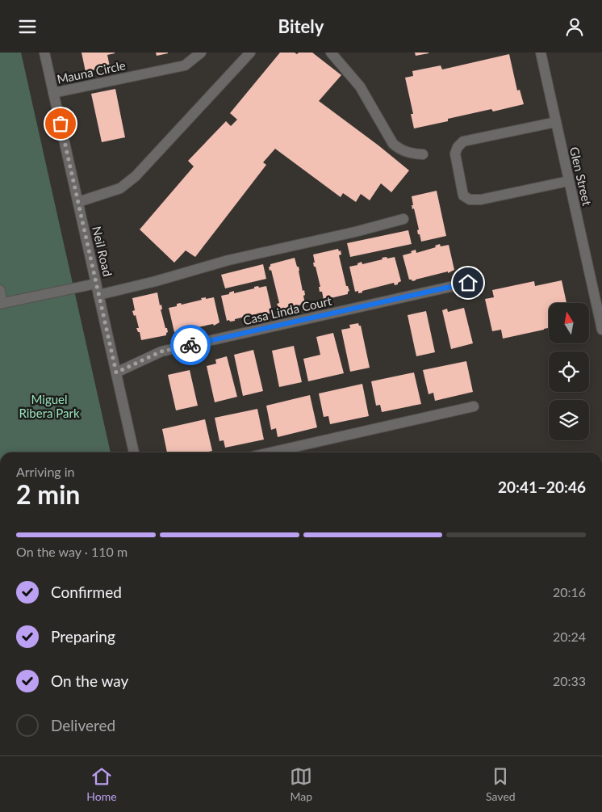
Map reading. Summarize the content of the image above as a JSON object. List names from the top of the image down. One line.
{"streets":{"street":["Mauna Circle","Glen Street","Neil Road","Casa Linda Court"]},"crossings":[["Mauna Circle","Neil Road"],["Neil Road","Casa Linda Court"]],"parks":["Miguel Ribera Park"],"north":"top","page":{"header":"Bitely","heading":["2 min","Arriving in","20:41–20:46"],"bar":"On the way · 110 m","list":[["Confirmed","20:16"],["Preparing","20:24"],["On the way","20:33"],"Delivered"],"tabs":["Home","Map","Saved"]}}
